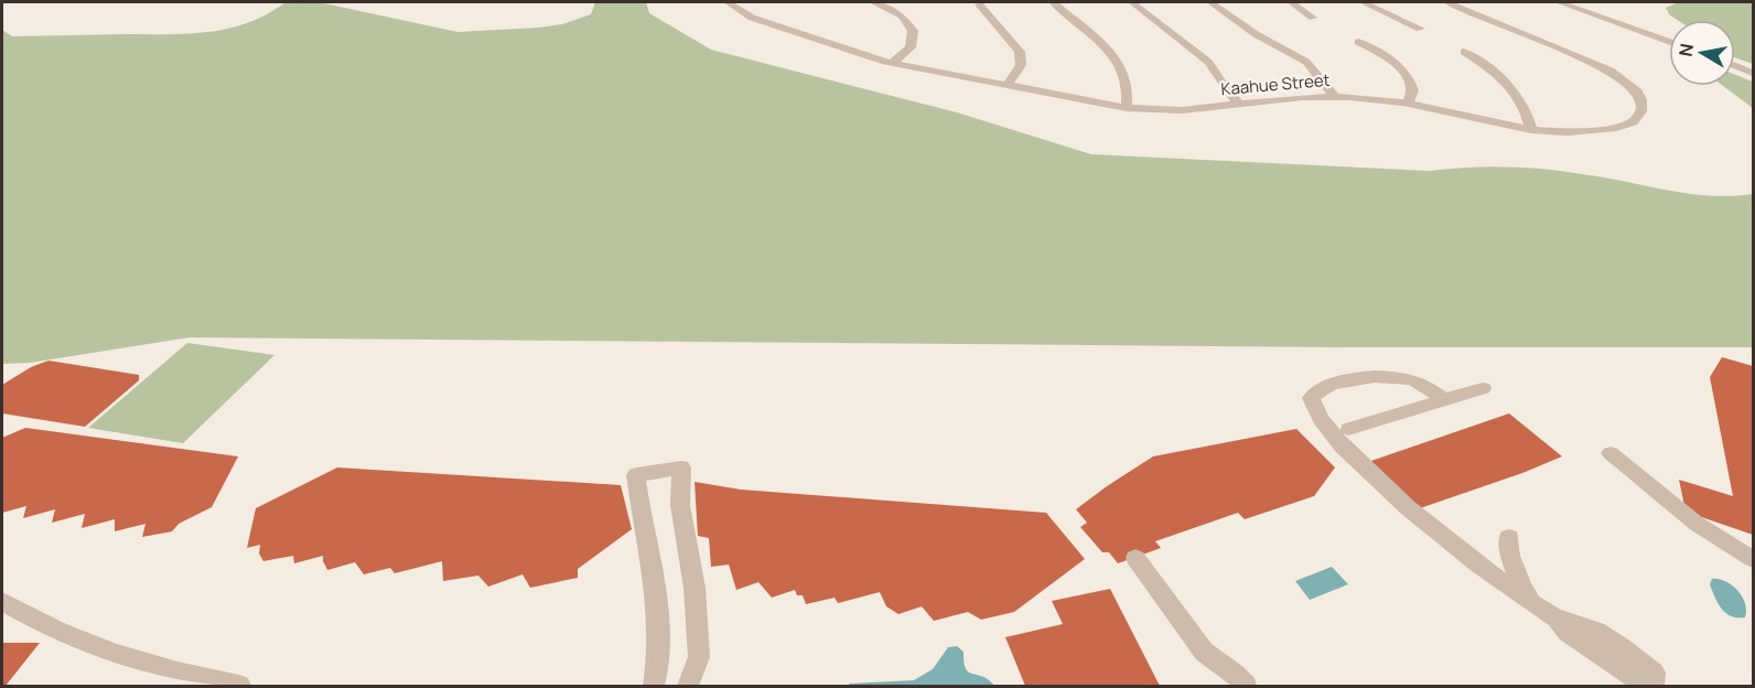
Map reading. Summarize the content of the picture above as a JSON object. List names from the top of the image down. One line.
{"streets":{"street":["Kaahue Street"]},"north":"left"}
